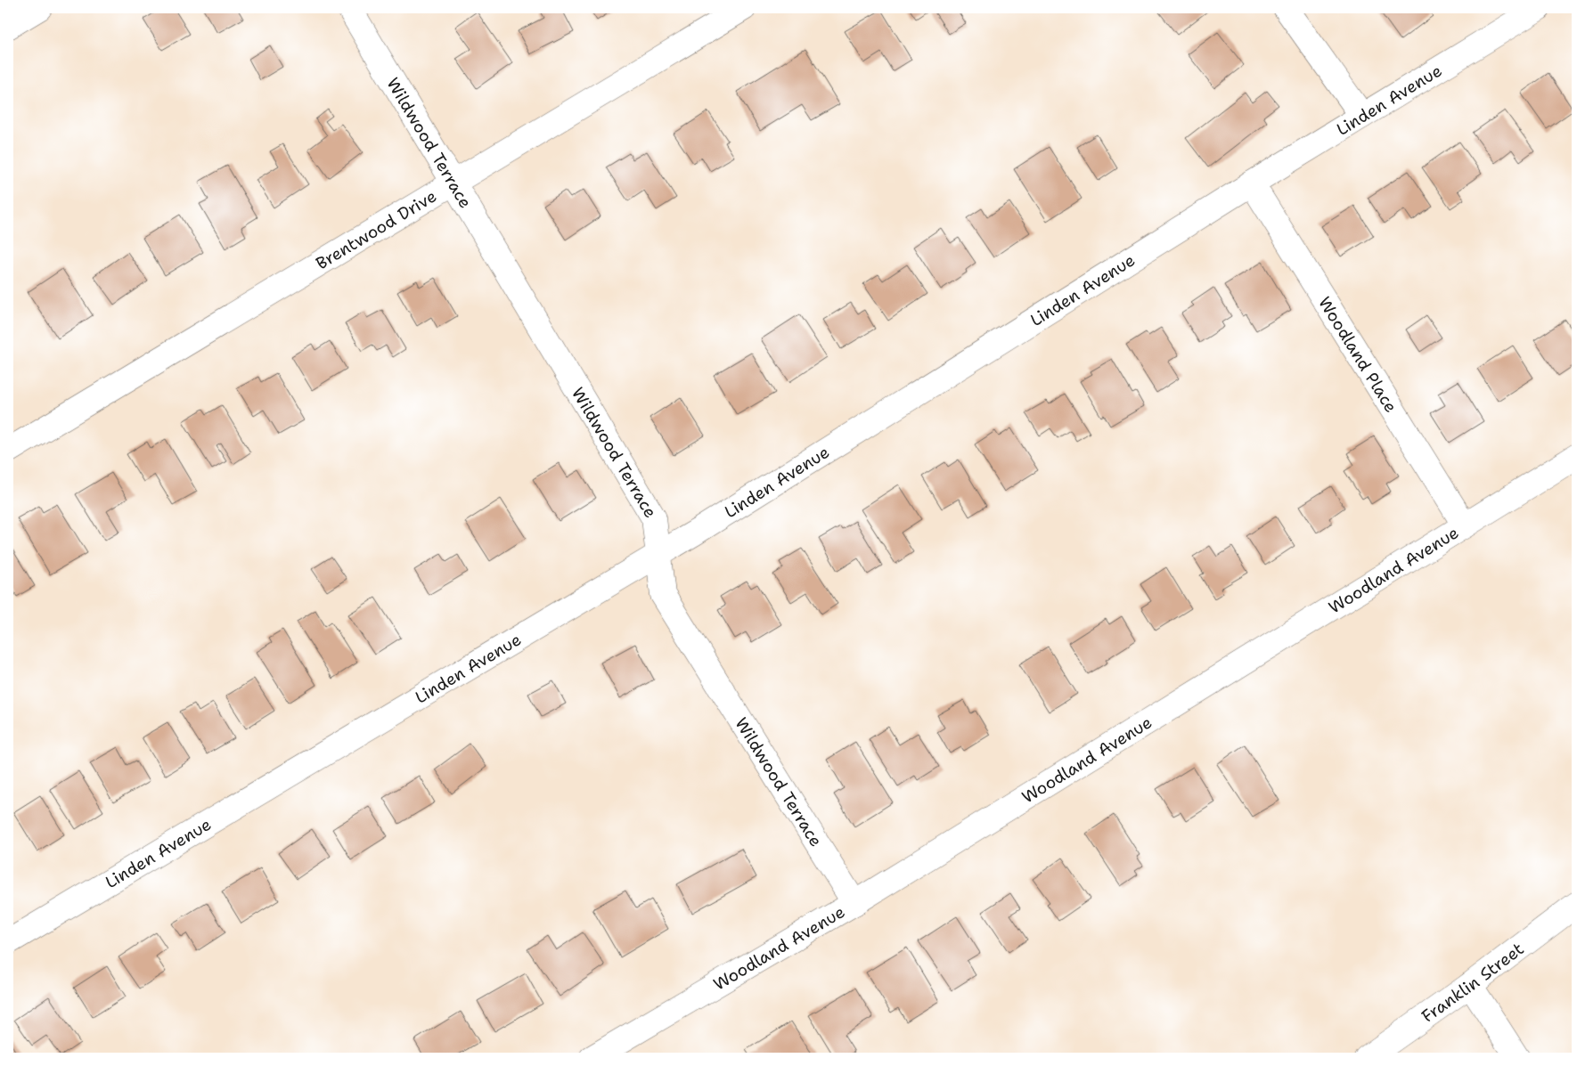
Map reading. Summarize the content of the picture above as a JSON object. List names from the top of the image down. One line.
{"streets":{"street":["Linden Avenue","Wildwood Terrace","Brentwood Drive","Woodland Place","Woodland Avenue","Franklin Street"]},"crossings":[["Linden Avenue","Wildwood Terrace"],["Linden Avenue","Woodland Place"],["Wildwood Terrace","Brentwood Drive"],["Wildwood Terrace","Woodland Avenue"],["Woodland Place","Woodland Avenue"]]}
